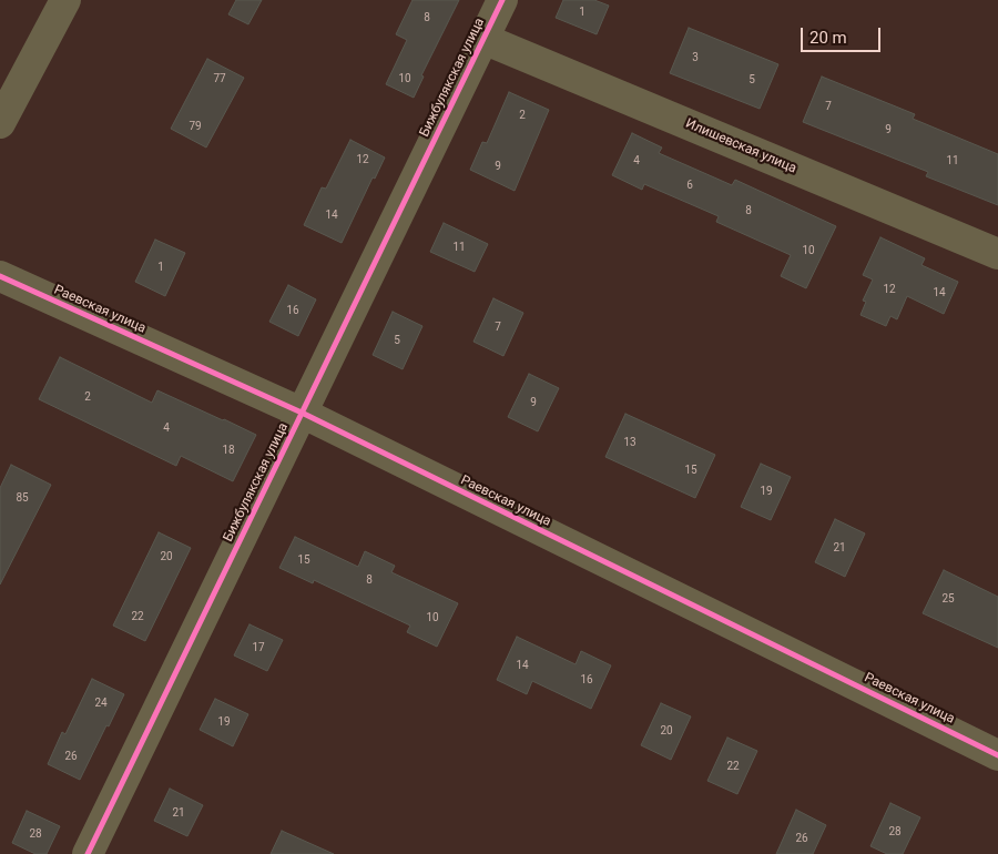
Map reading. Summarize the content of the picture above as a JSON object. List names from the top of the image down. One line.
{"streets":{"street":["Бижбулякская улица","Илишевская улица","Раевская улица"]},"crossings":[["Бижбулякская улица","Илишевская улица"],["Бижбулякская улица","Раевская улица"]],"house_numbers":["1","8","3","77","10","5","7","2","79","9","12","4","11","9","6","8","14","11","10","1","12","14","16","7","5","2","9","4","13","18","15","19","85","21","20","15","8","25","22","10","17","14","16","24","19","20","26","22","21","28","28","26"],"scale_bar":"20 m"}
